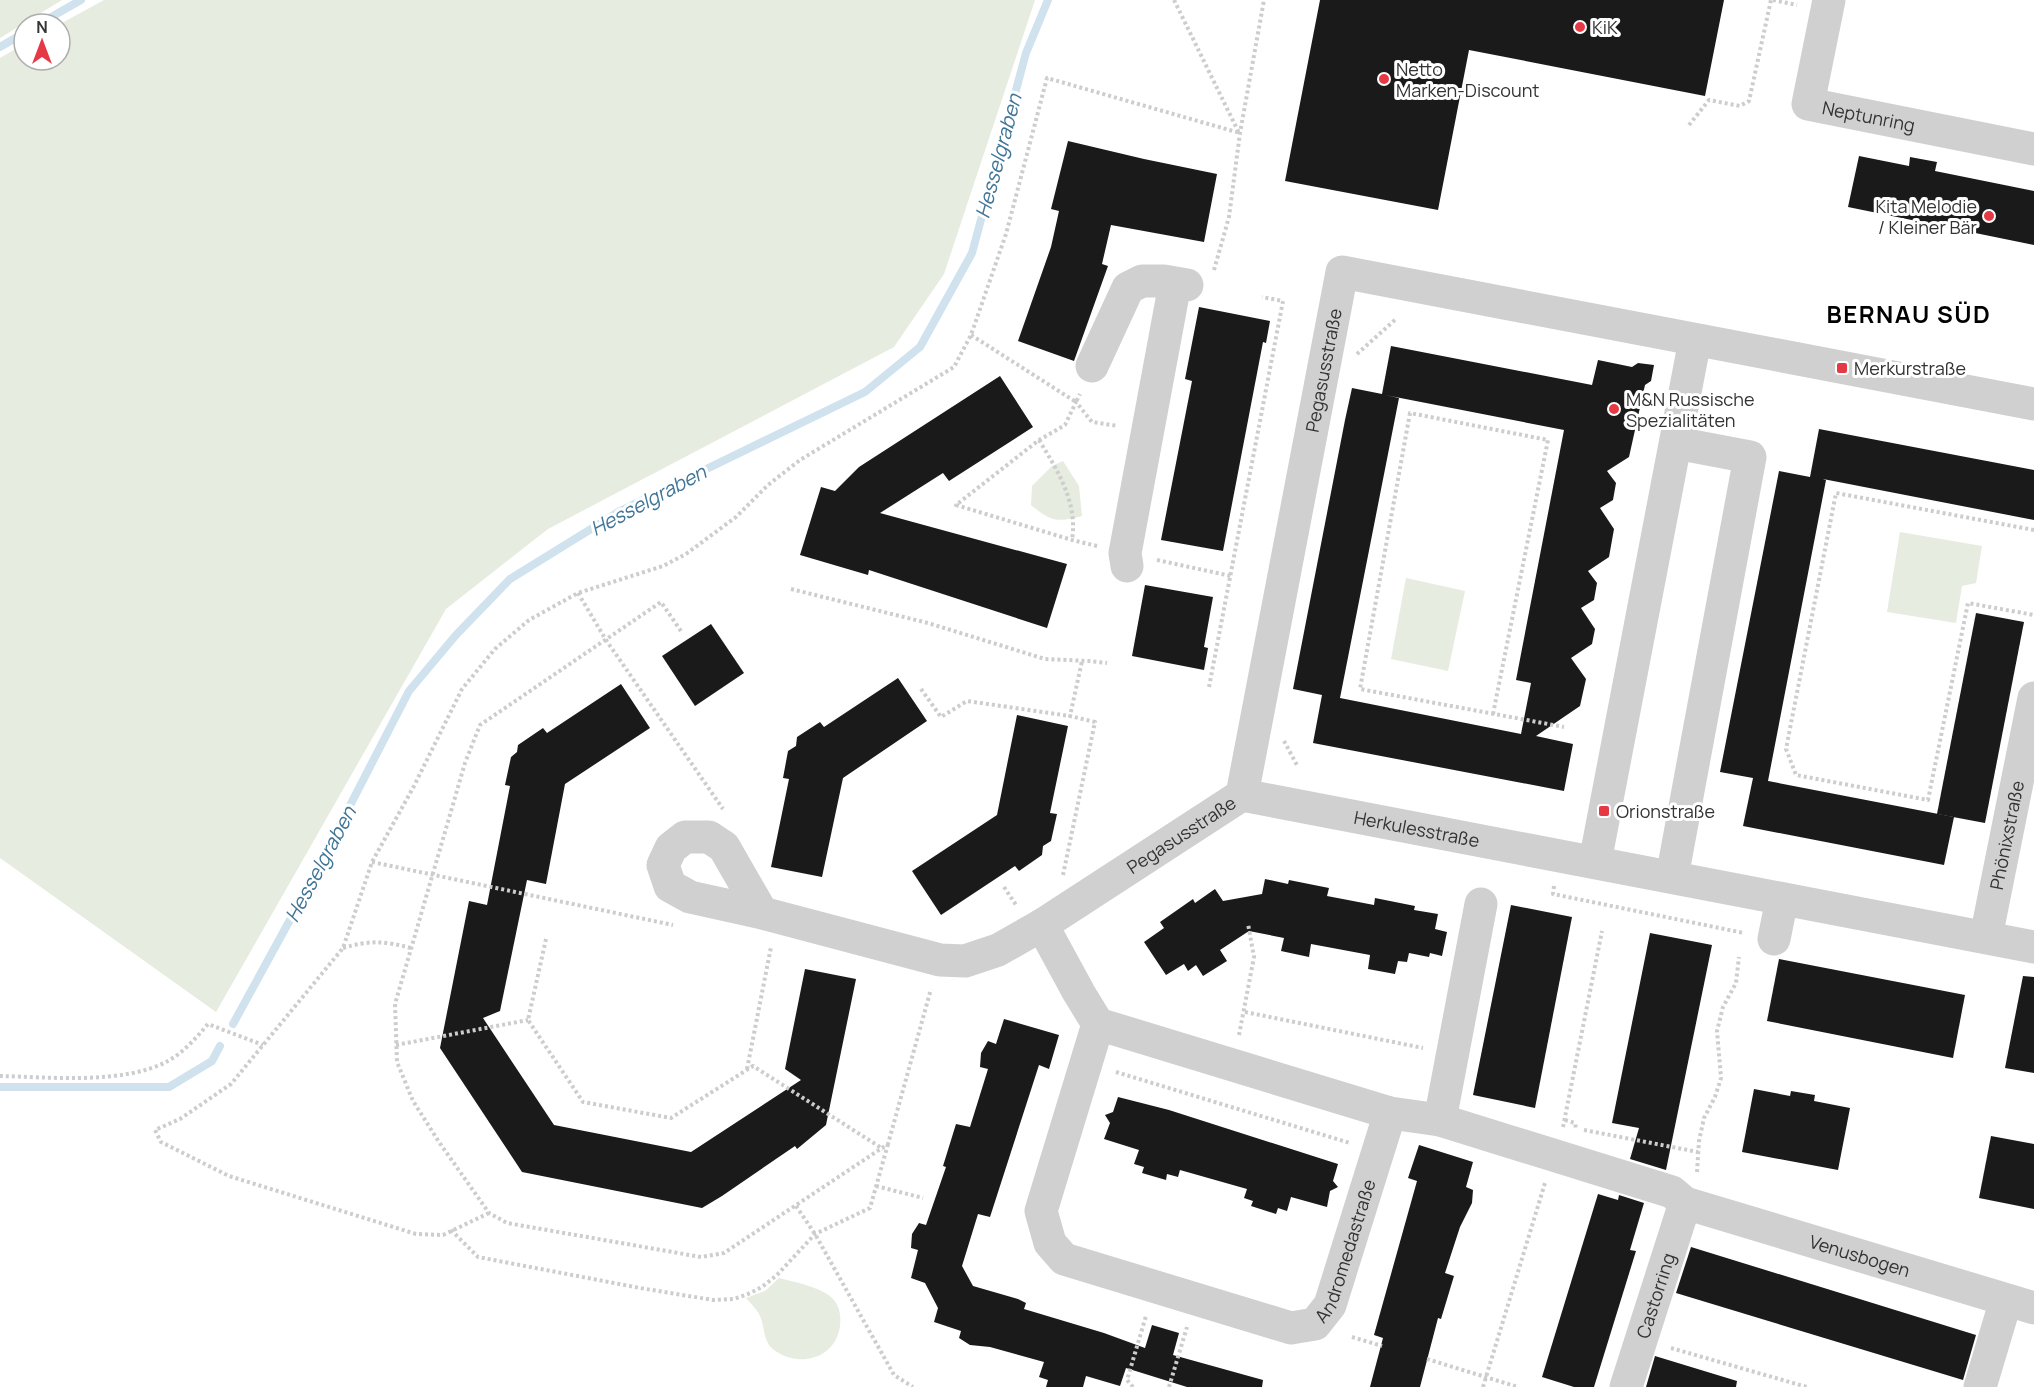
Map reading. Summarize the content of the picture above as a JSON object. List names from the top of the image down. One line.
{"streets":{"street":["Neptunring","Pegasusstraße","Herkulesstraße","Phönixstraße","Andromedastraße","Venusbogen","Castorring"]},"crossings":[["Pegasusstraße","Herkulesstraße"],["Herkulesstraße","Phönixstraße"],["Andromedastraße","Venusbogen"],["Venusbogen","Castorring"]],"districts":["BERNAU SÜD"],"water":["Hesselgraben"],"places":{"other":["KiK","Netto Marken-Discount","Kita Melodie / Kleiner Bär","M&N Russische Spezialitäten"],"transit":["Merkurstraße","Orionstraße"]},"north":"top"}
